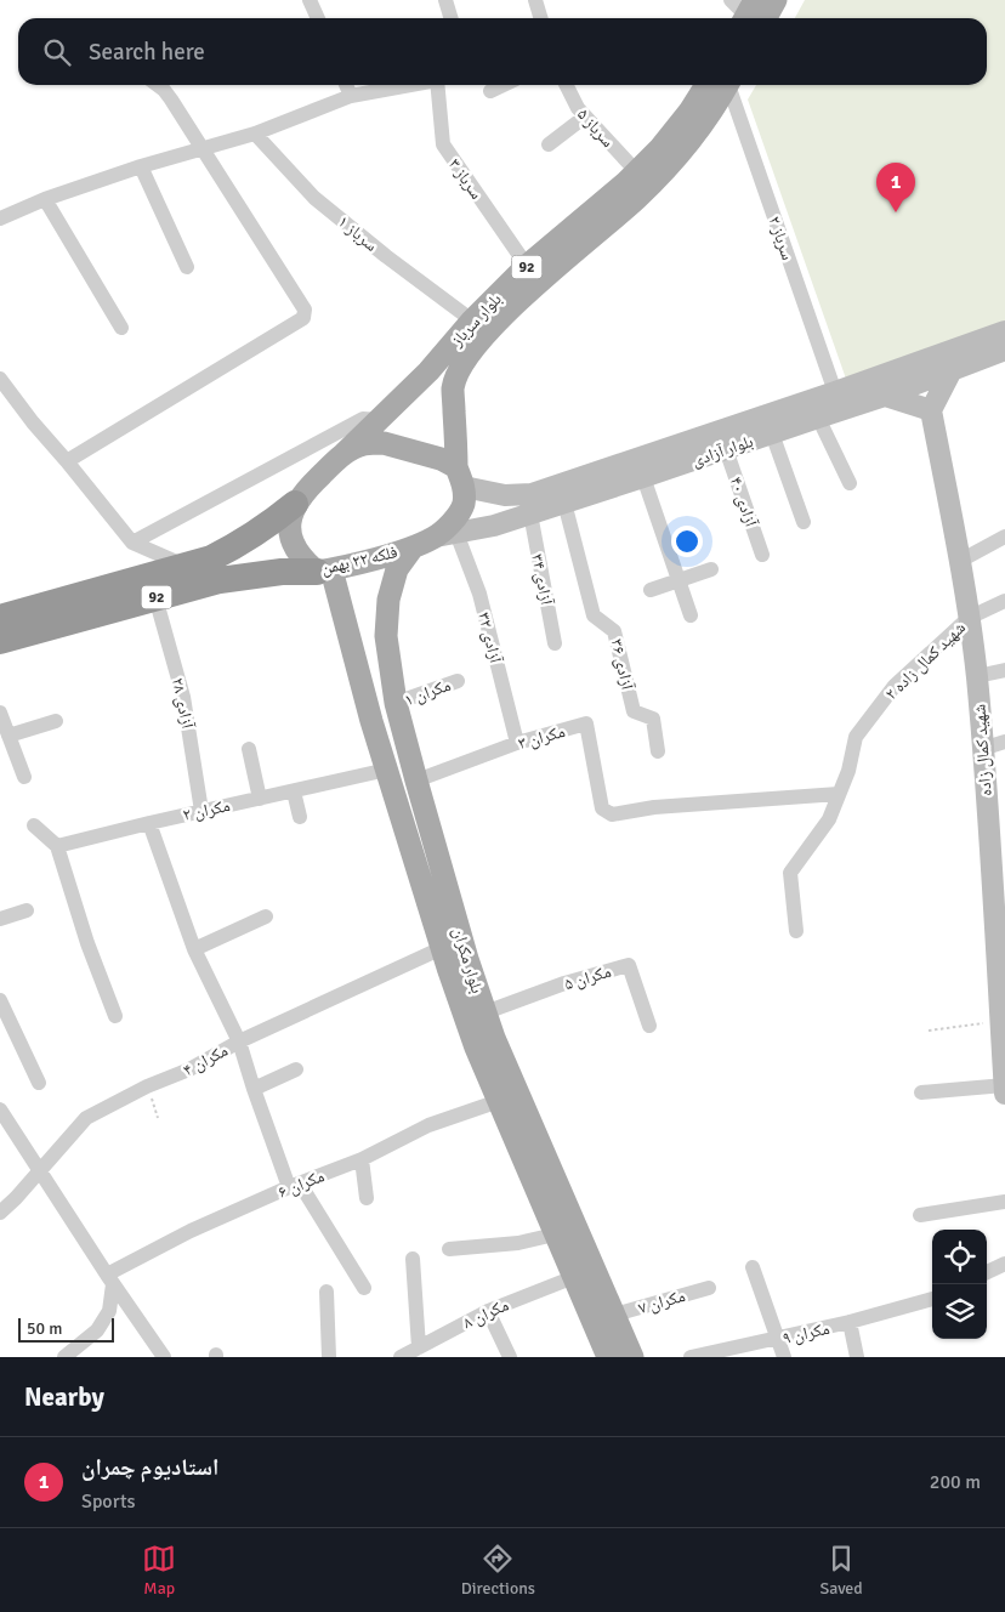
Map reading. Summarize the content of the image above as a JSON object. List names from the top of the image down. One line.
{"streets":{"highway":["92"],"main road":["بلوار سرباز","بلوار آزادی","فلکه ۲۲ بهمن","شهید کمال زاده","بلوار مکران"],"street":["سرباز ۵","سرباز ۳","سرباز ۱","سرباز ۲","آزادی ۴۰","آزادی ۳۴","آزادی ۳۲","شهید کمال زاده ۲","آزادی ۳۶","مکران ۱","آزادی ۲۸","مکران ۳","مکران ۲","مکران ۵","مکران ۴","مکران ۶","مکران ۷","مکران ۸","مکران ۹"]},"crossings":[["سرباز ۵","بلوار سرباز"],["سرباز ۳","بلوار سرباز"],["سرباز ۱","بلوار سرباز"],["سرباز ۲","بلوار آزادی"],["92","بلوار سرباز"],["92","بلوار آزادی"],["92","فلکه ۲۲ بهمن"],["92","آزادی ۳۲"],["92","آزادی ۲۸"],["92","بلوار مکران"],["بلوار سرباز","بلوار آزادی"],["بلوار سرباز","فلکه ۲۲ بهمن"],["بلوار سرباز","آزادی ۳۲"],["بلوار سرباز","بلوار مکران"],["بلوار آزادی","آزادی ۴۰"],["بلوار آزادی","فلکه ۲۲ بهمن"],["بلوار آزادی","آزادی ۳۴"],["بلوار آزادی","آزادی ۳۲"],["بلوار آزادی","آزادی ۳۶"],["بلوار آزادی","بلوار مکران"],["فلکه ۲۲ بهمن","آزادی ۳۲"],["فلکه ۲۲ بهمن","بلوار مکران"],["آزادی ۳۲","مکران ۳"],["آزادی ۳۲","بلوار مکران"],["شهید کمال زاده ۲","مکران ۳"],["شهید کمال زاده ۲","شهید کمال زاده"],["مکران ۱","بلوار مکران"],["آزادی ۲۸","مکران ۲"],["مکران ۳","بلوار مکران"],["مکران ۲","بلوار مکران"],["بلوار مکران","مکران ۵"],["بلوار مکران","مکران ۴"],["بلوار مکران","مکران ۶"],["بلوار مکران","مکران ۷"],["بلوار مکران","مکران ۸"]],"scale_bar":"50 m","page":{"search":"Search here","pins":"1","scale":"50 m","heading":"Nearby","list":[{"mark":"1","name":"استادیوم چمران","note":"Sports","value":"200 m"}],"nav":["Map","Directions","Saved"]}}
